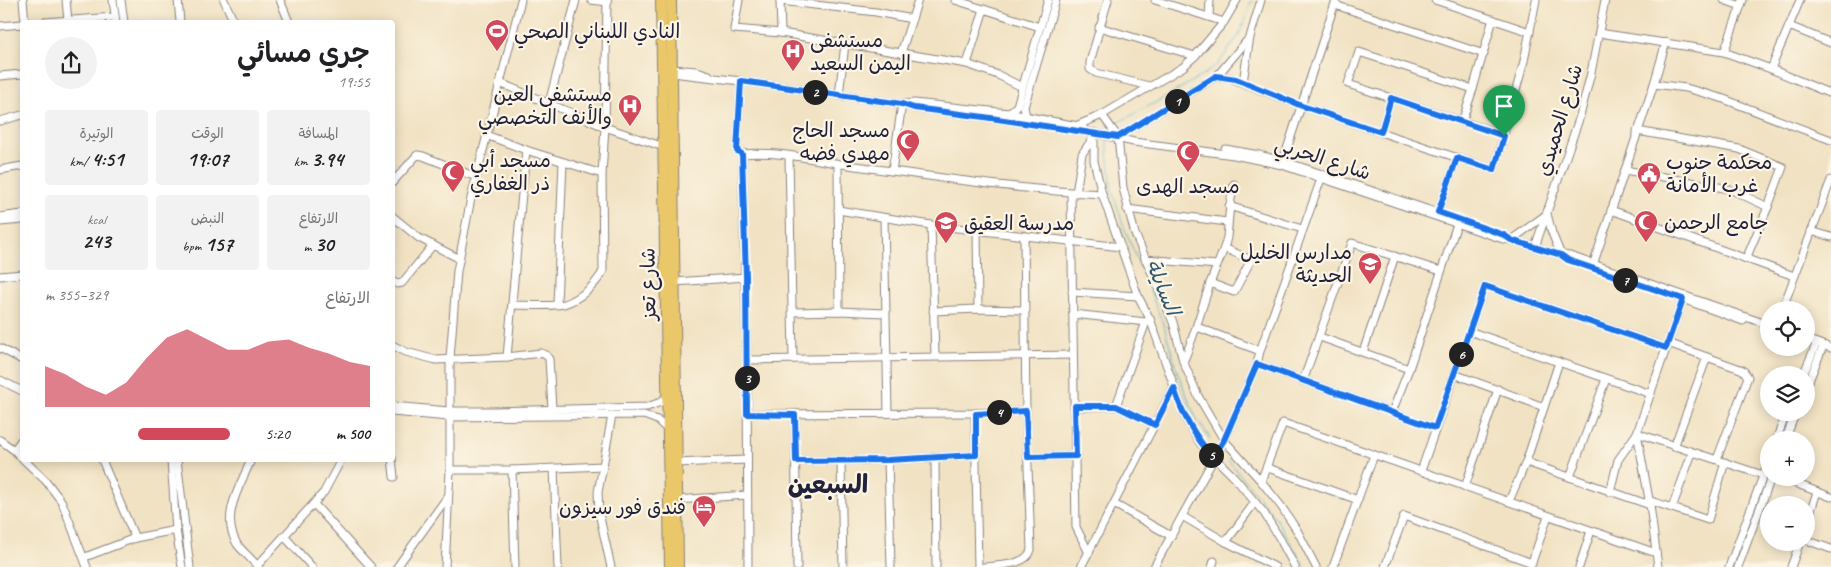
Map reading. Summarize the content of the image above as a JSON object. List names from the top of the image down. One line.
{"streets":{"highway":["شارع تعز"],"street":["شارع الحميدي","شارع الحربي"]},"crossings":[["شارع الحميدي","شارع الحربي"],["شارع الحربي","شارع تعز"]],"districts":["السبعين"],"water":["السايلة"],"places":{"sports":["النادي اللبناني الصحي"],"hospital":["مستشفى اليمن السعيد","مستشفى العين والأنف التخصصي"],"mosque":["مسجد الحاج مهدي فضه","مسجد الهدى","مسجد أبي ذر الغفاري","جامع الرحمن"],"public building":["محكمة جنوب غرب الأمانة"],"school or university":["مدرسة العقيق","مدارس الخليل الحديثة"],"hotel":["فندق فور سيزون"]},"page":{"heading":["جري مسائي","19:55"],"pins":["2","1","7","6","3","4","5"],"stats":[["المسافة","3.94 km"],["الوقت","19:07"],["الوتيرة","4:51 /km"],["الارتفاع","30 m"],["النبض","157 bpm"],["kcal","243"]],"chart":["الارتفاع","329–355 m"],"map_buttons":["+","−"],"list":[{"name":"500 m","note":"5:20"}]}}
